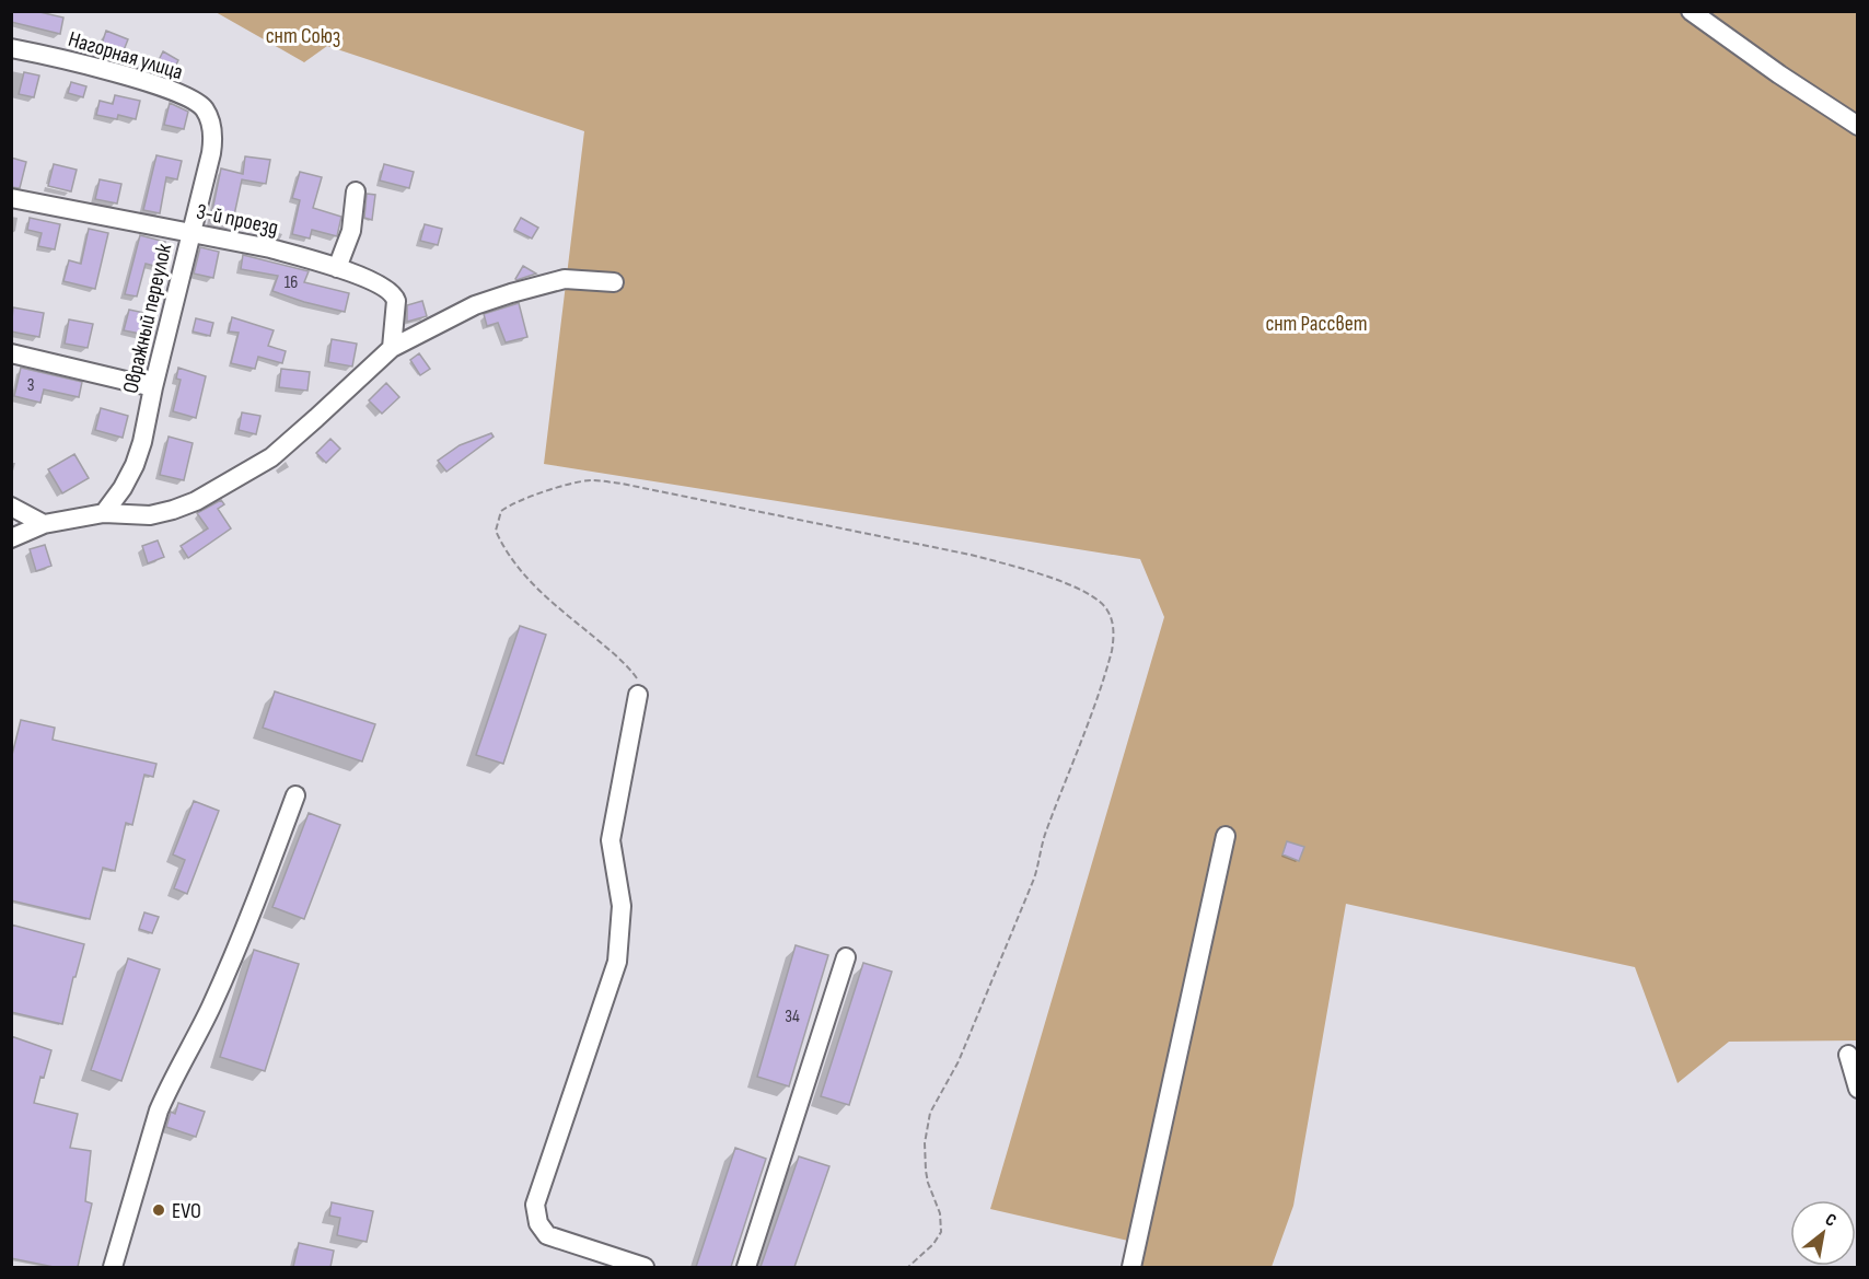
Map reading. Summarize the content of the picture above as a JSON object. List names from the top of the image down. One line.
{"streets":{"street":["Нагорная улица","3-й проезд","Овражный переулок"]},"crossings":[["Нагорная улица","Овражный переулок"],["3-й проезд","Овражный переулок"]],"parks":["снт Союз","снт Рассвет"],"places":["EVO"],"house_numbers":["16","3","34"],"north":"top right"}
